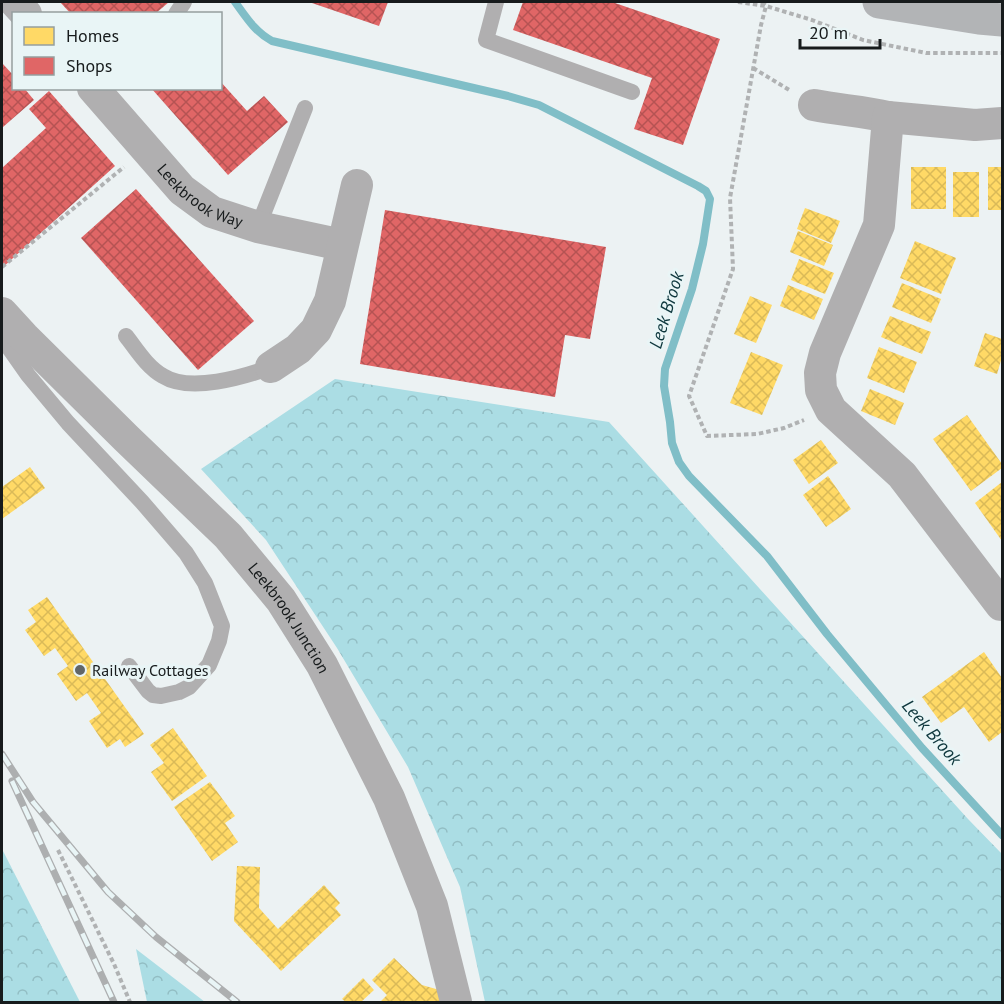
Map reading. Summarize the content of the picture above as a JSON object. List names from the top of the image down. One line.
{"streets":{"street":["Leekbrook Way","Leekbrook Junction"]},"water":["Leek Brook"],"places":["Railway Cottages"],"legend":["Homes","Shops"],"scale_bar":"20 m"}
